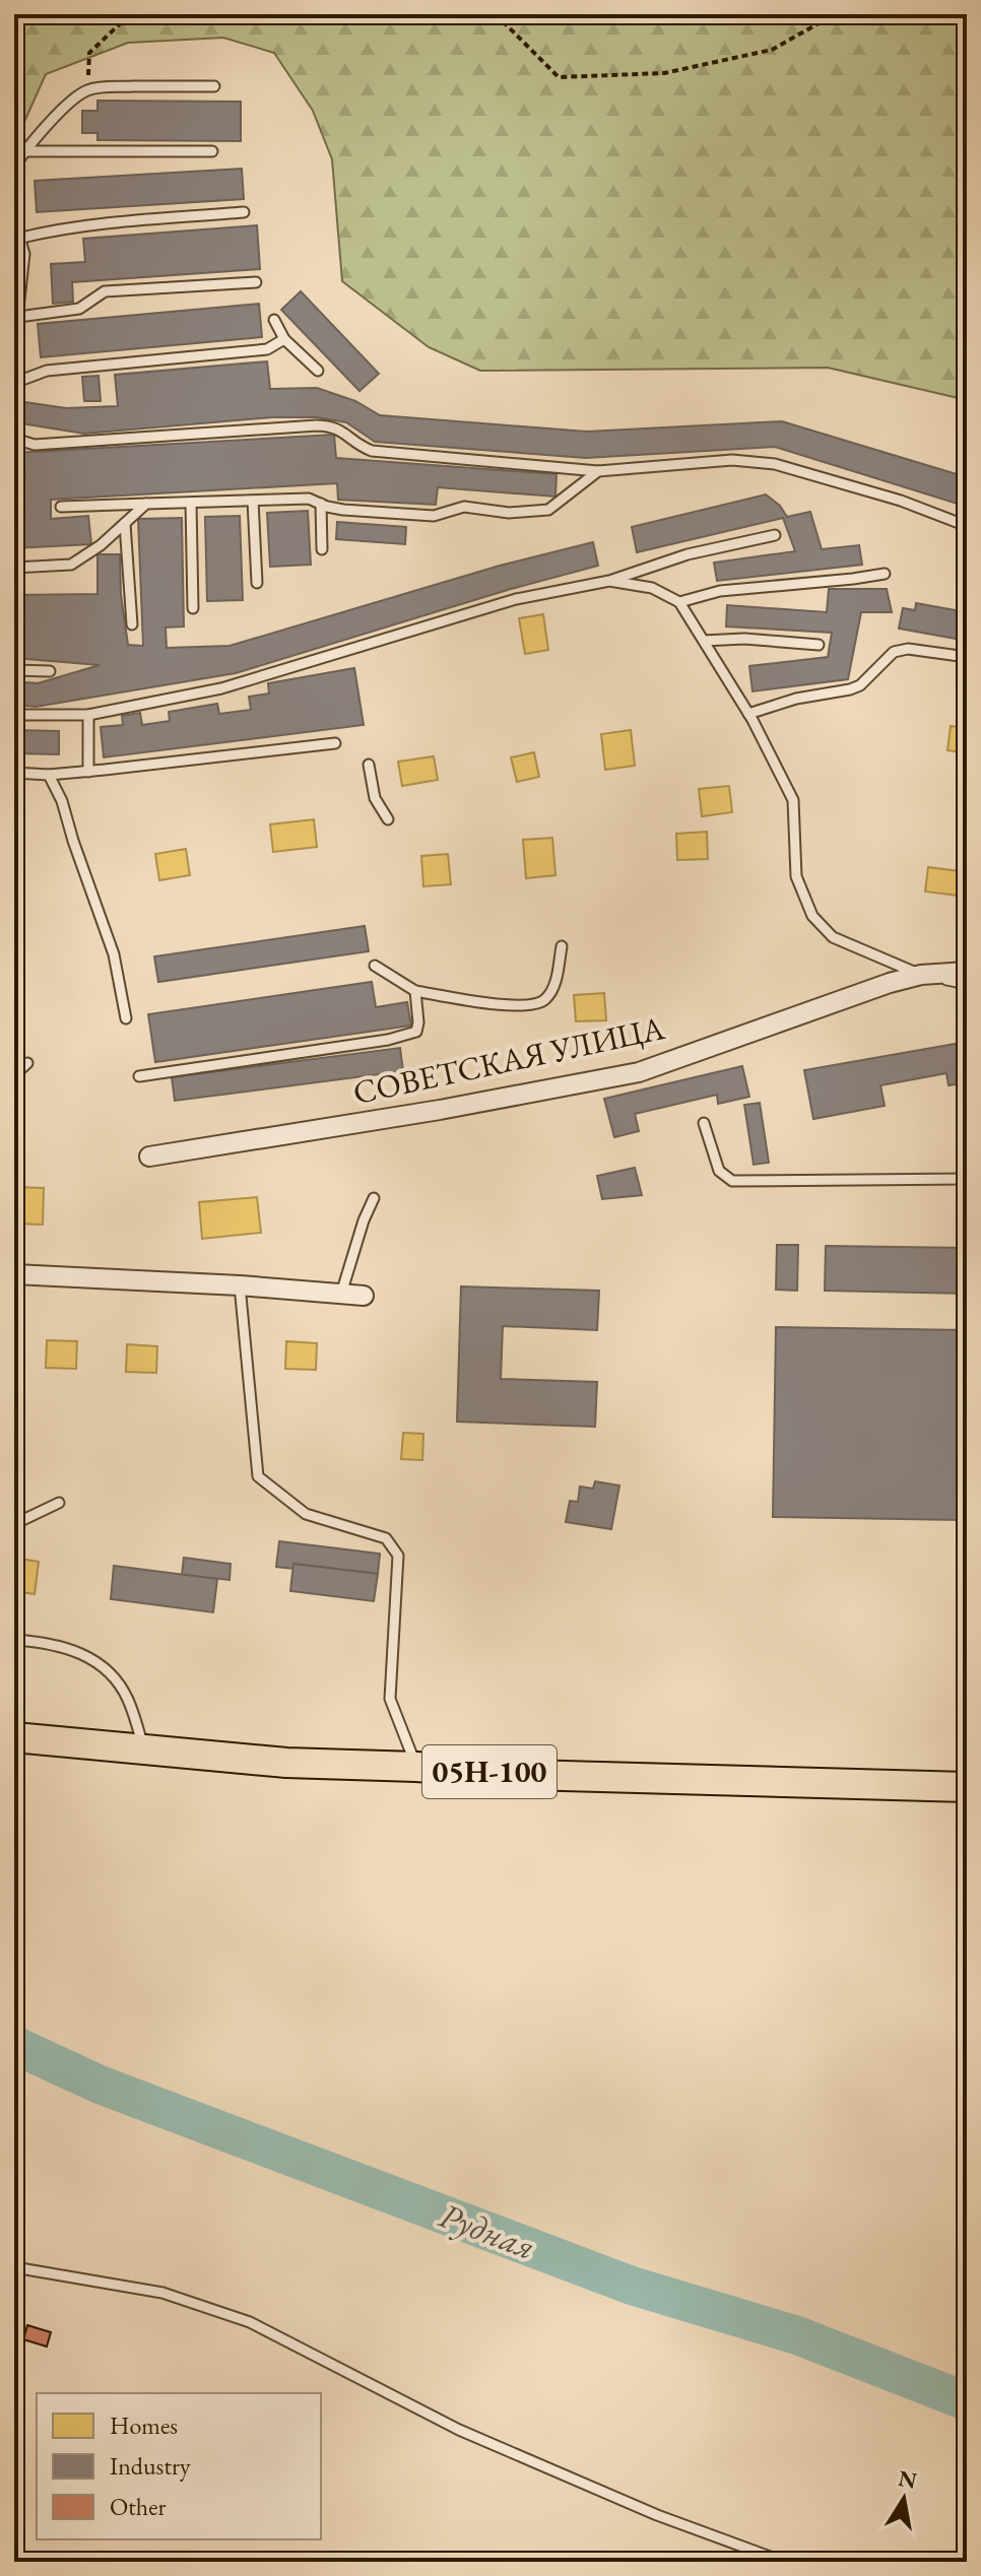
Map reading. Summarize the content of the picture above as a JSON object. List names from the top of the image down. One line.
{"streets":{"main road":["05Н-100"],"street":["СОВЕТСКАЯ УЛИЦА"]},"water":["Рудная"],"legend":["Homes","Industry","Other"],"north":"top"}
